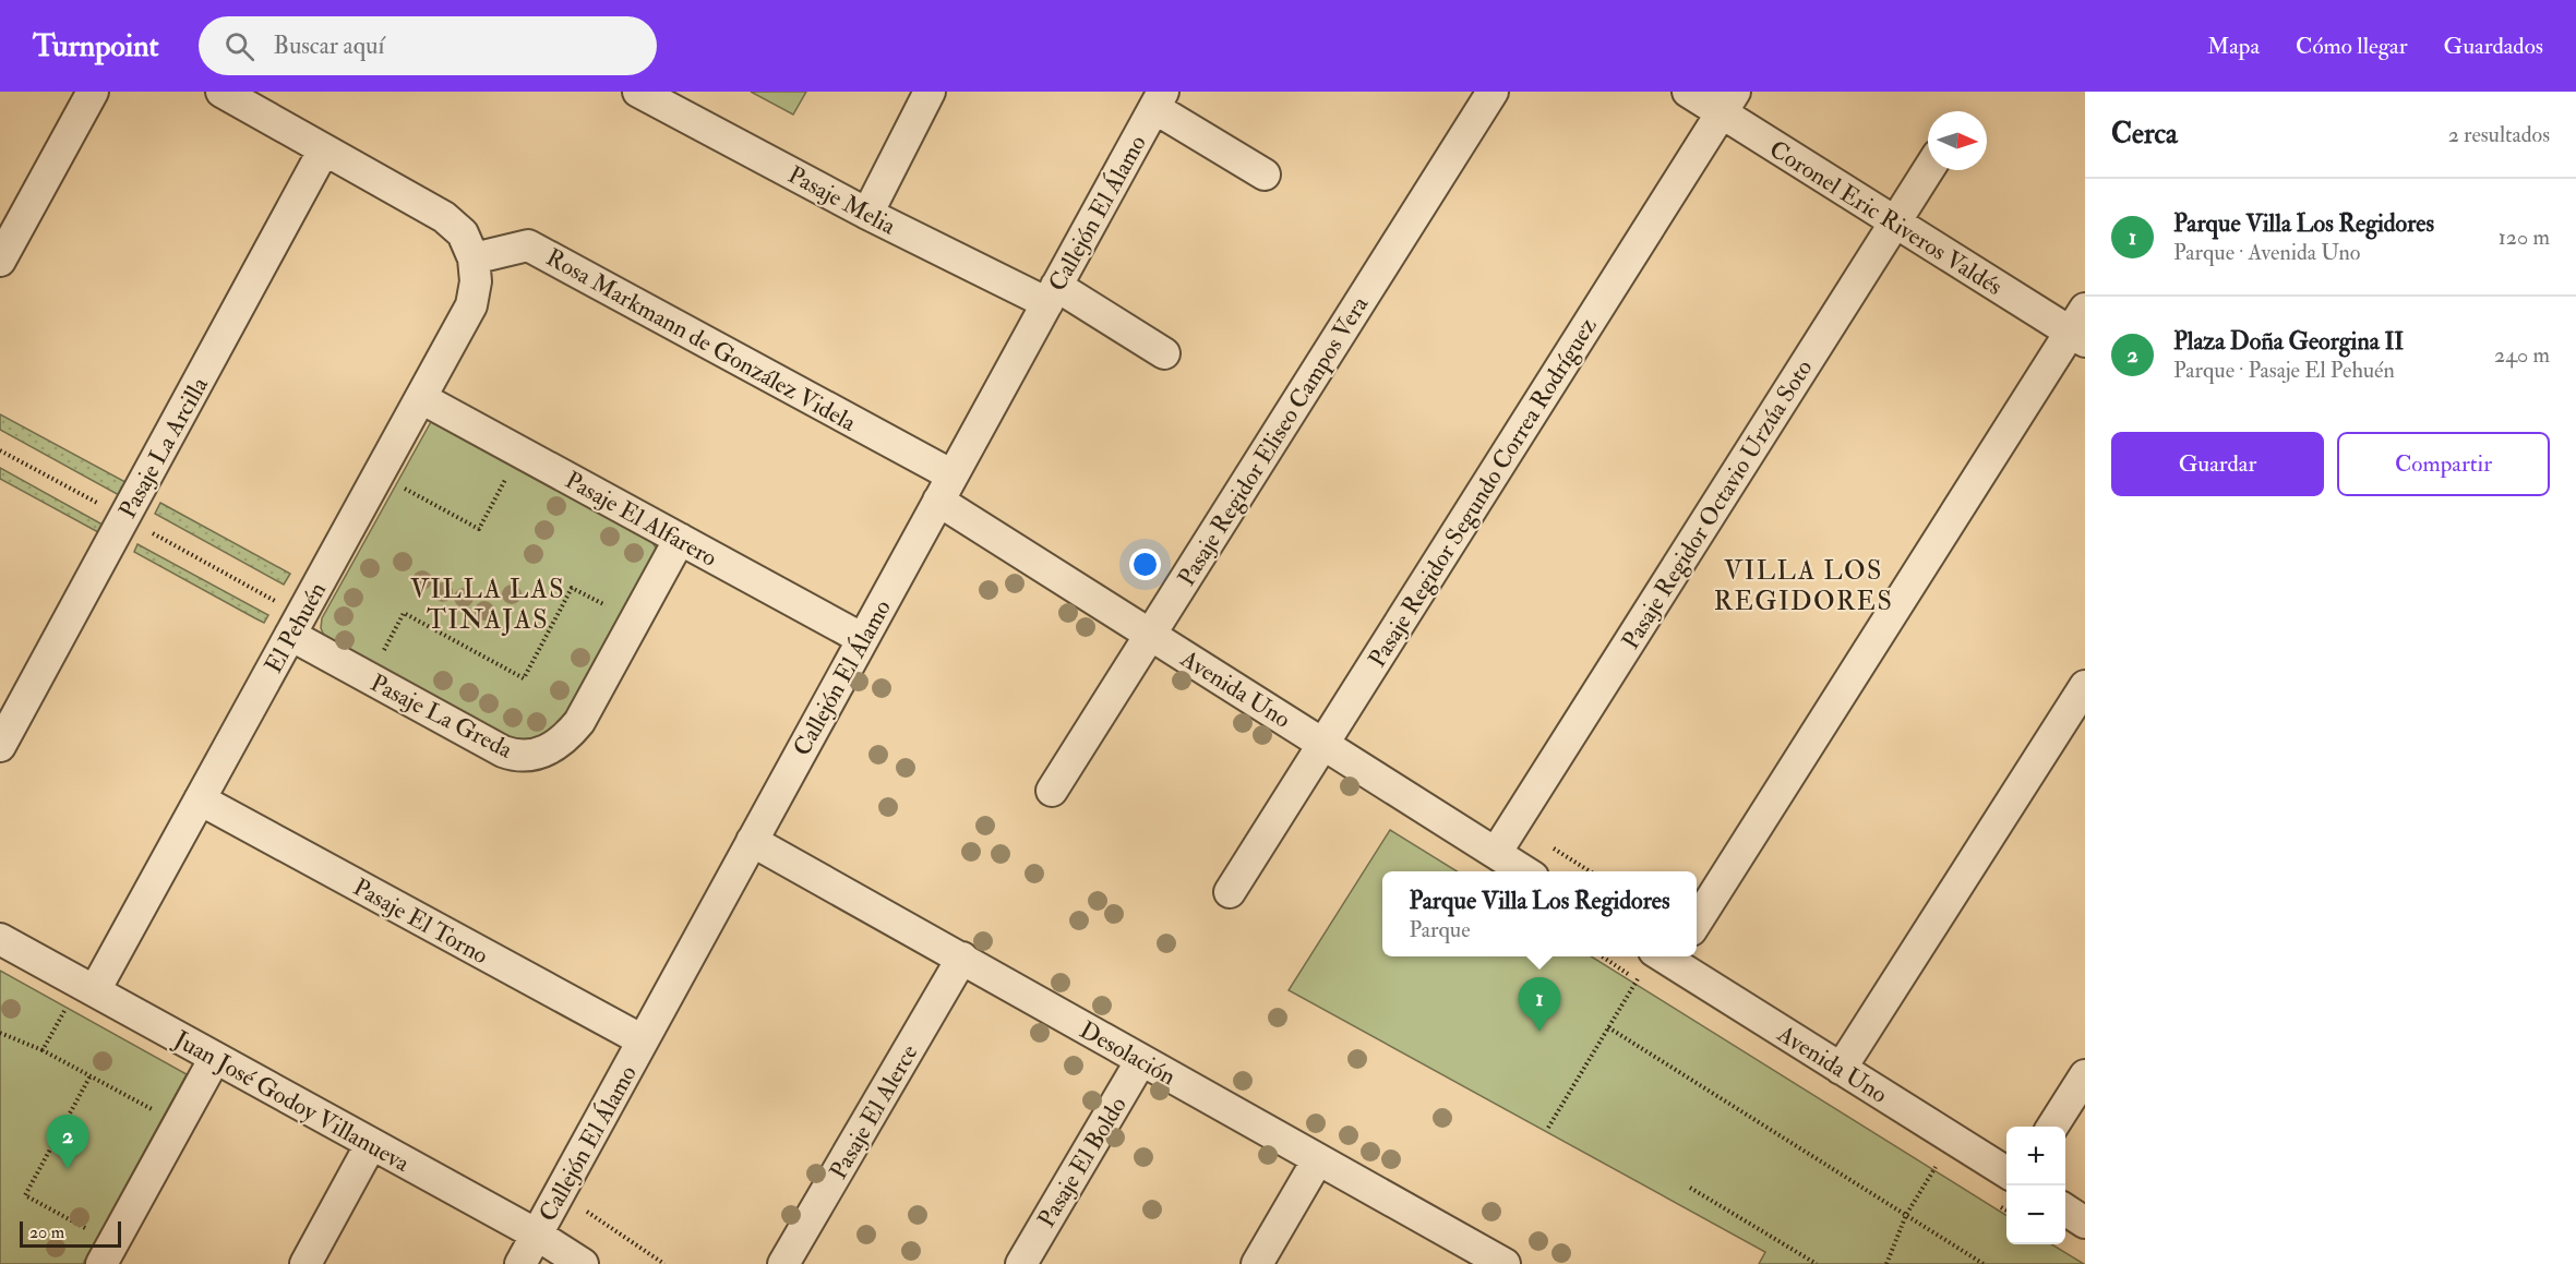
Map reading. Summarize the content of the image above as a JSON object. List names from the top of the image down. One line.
{"streets":{"street":["Pasaje Melia","Callejón El Álamo","Coronel Eric Riveros Valdés","Rosa Markmann de González Videla","Pasaje Regidor Eliseo Campos Vera","Pasaje La Arcilla","Pasaje Regidor Segundo Correa Rodríguez","Pasaje Regidor Octavio Urzúa Soto","Pasaje El Alfarero","El Pehuén","Avenida Uno","Pasaje La Greda","Pasaje El Torno","Desolación","Juan José Godoy Villanueva","Pasaje El Alerce","Pasaje El Boldo"]},"crossings":[["Pasaje Melia","Callejón El Álamo"],["Callejón El Álamo","Rosa Markmann de González Videla"],["Callejón El Álamo","Pasaje El Alfarero"],["Callejón El Álamo","Avenida Uno"],["Callejón El Álamo","Pasaje El Torno"],["Callejón El Álamo","Desolación"],["Callejón El Álamo","Juan José Godoy Villanueva"],["Coronel Eric Riveros Valdés","Pasaje Regidor Segundo Correa Rodríguez"],["Coronel Eric Riveros Valdés","Pasaje Regidor Octavio Urzúa Soto"],["Rosa Markmann de González Videla","El Pehuén"],["Rosa Markmann de González Videla","Avenida Uno"],["Pasaje Regidor Eliseo Campos Vera","Avenida Uno"],["Pasaje Regidor Segundo Correa Rodríguez","Avenida Uno"],["Pasaje Regidor Octavio Urzúa Soto","Avenida Uno"],["Pasaje El Alfarero","El Pehuén"],["Pasaje El Alfarero","Pasaje La Greda"],["El Pehuén","Pasaje La Greda"],["El Pehuén","Pasaje El Torno"],["El Pehuén","Juan José Godoy Villanueva"],["Desolación","Pasaje El Alerce"],["Desolación","Pasaje El Boldo"]],"districts":["VILLA LOS REGIDORES","VILLA LAS TINAJAS"],"scale_bar":"20 m","north":"right","page":{"header":"Turnpoint","search":"Buscar aquí","nav":["Mapa","Cómo llegar","Guardados"],"heading":["Cerca","2 resultados"],"list":[{"mark":"1","name":"Parque Villa Los Regidores","note":"Parque · Avenida Uno","value":"120 m"},{"mark":"2","name":"Plaza Doña Georgina II","note":"Parque · Pasaje El Pehuén","value":"240 m"}],"buttons":["Guardar","Compartir"],"popup":["Parque Villa Los Regidores","Parque"],"pins":["1","2"],"map_buttons":["+","−"],"scale":"20 m"}}
